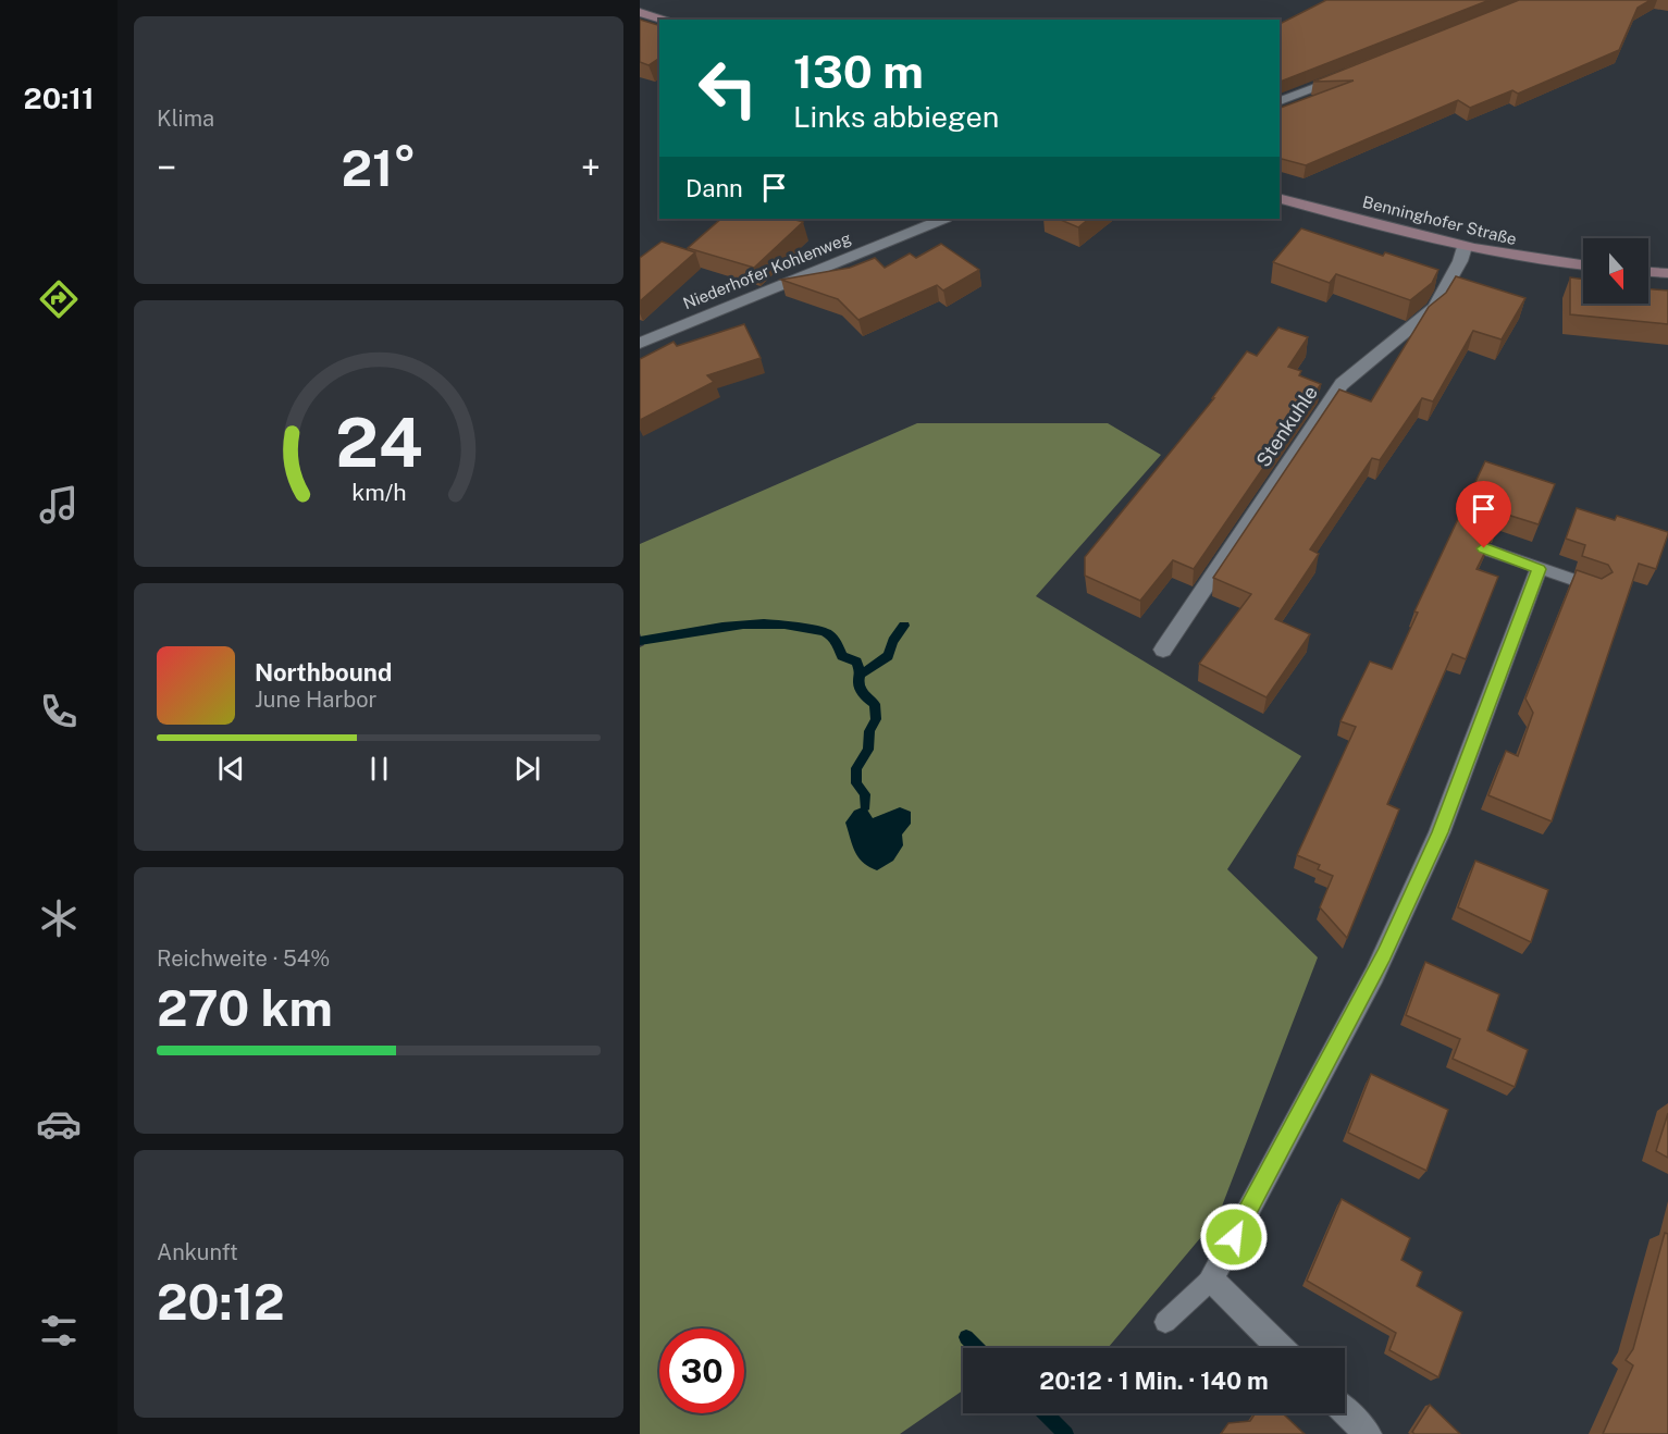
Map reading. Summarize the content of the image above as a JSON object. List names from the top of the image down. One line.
{"streets":{"main road":["Benninghofer Straße"],"street":["Niederhofer Kohlenweg","Stenkuhle"]},"crossings":[["Benninghofer Straße","Stenkuhle"]],"north":"bottom","page":{"tabs":"20:11","tile":["Klima",["Reichweite · 54%","270 km"],["Ankunft","20:12"]],"turn":["130 m","Links abbiegen"],"heat":["−","21°","+"],"then":"Dann","song":["Northbound","June Harbor"],"limit":"30","trip":"20:12 · 1 Min. · 140 m","gauge":["24","km/h"]}}
